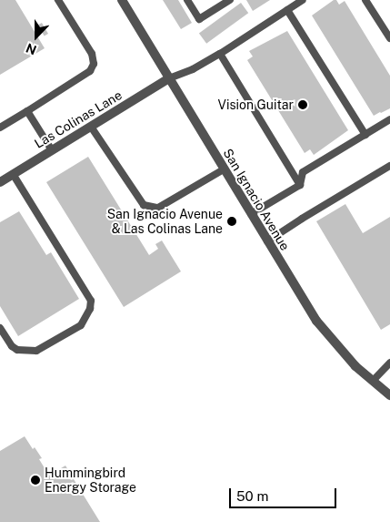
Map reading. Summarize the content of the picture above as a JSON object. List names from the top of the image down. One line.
{"streets":{"street":["Las Colinas Lane","San Ignacio Avenue"]},"crossings":[["Las Colinas Lane","San Ignacio Avenue"]],"places":["Vision Guitar","San Ignacio Avenue & Las Colinas Lane","Hummingbird Energy Storage"],"scale_bar":"50 m","north":"bottom"}
